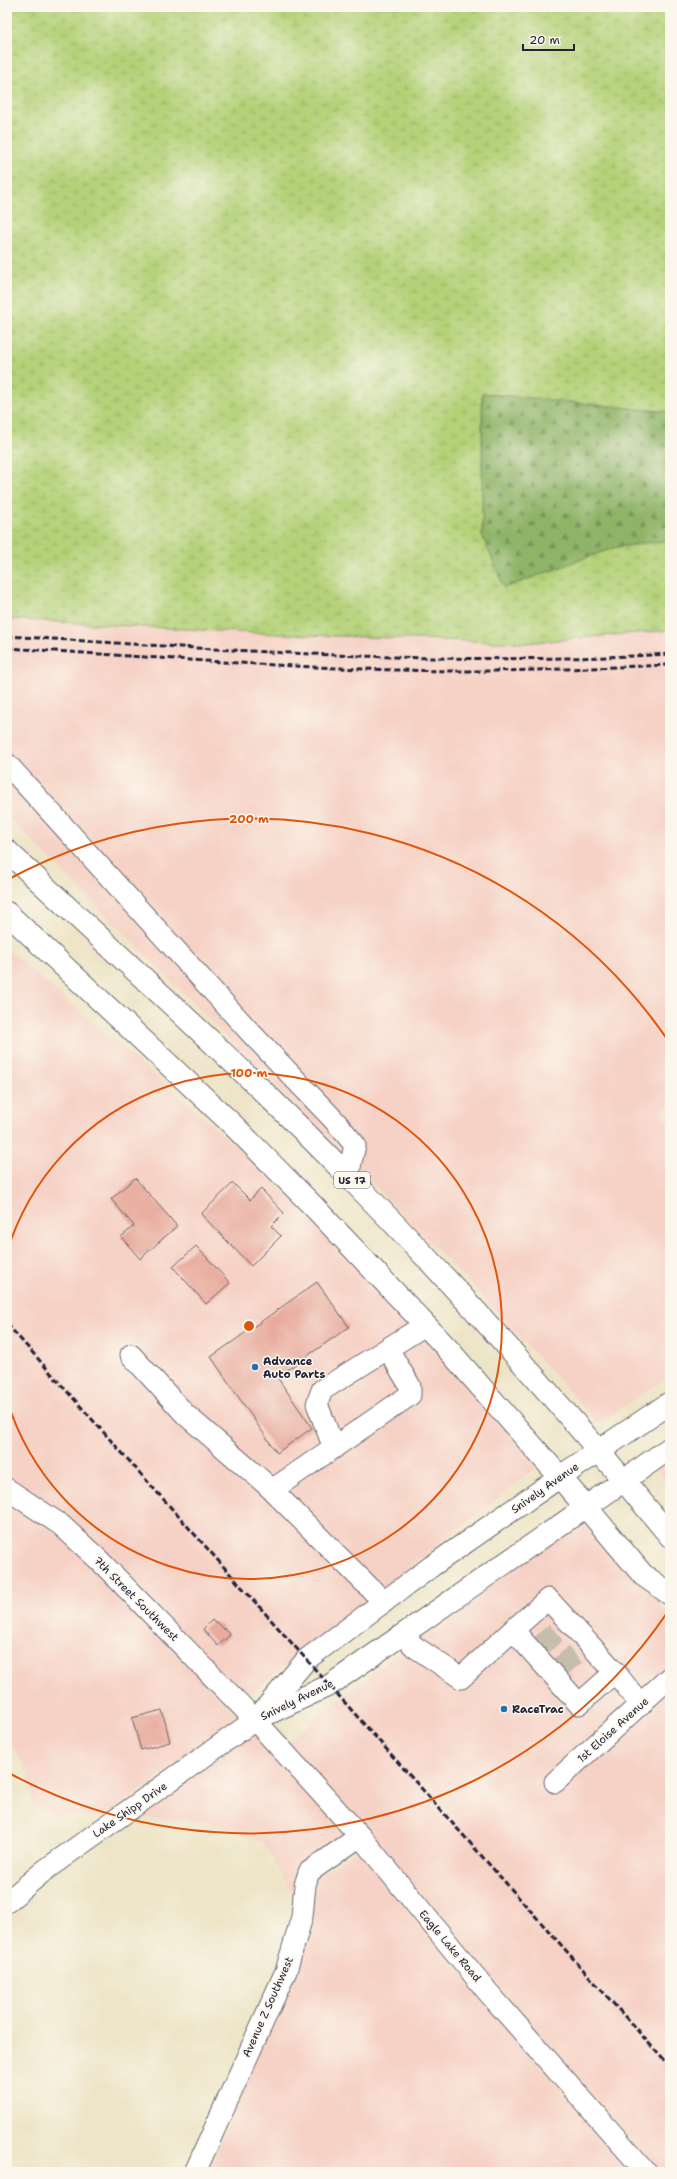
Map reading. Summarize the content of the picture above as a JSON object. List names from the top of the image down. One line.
{"streets":{"main road":["US 17","Snively Avenue"],"street":["7th Street Southwest","1st Eloise Avenue","Lake Shipp Drive","Eagle Lake Road","Avenue Z Southwest"]},"crossings":[["US 17","Snively Avenue"],["Snively Avenue","7th Street Southwest"],["Snively Avenue","Lake Shipp Drive"],["Snively Avenue","Eagle Lake Road"],["7th Street Southwest","Lake Shipp Drive"],["7th Street Southwest","Eagle Lake Road"],["Lake Shipp Drive","Eagle Lake Road"],["Eagle Lake Road","Avenue Z Southwest"]],"places":["Advance Auto Parts","RaceTrac"],"scale_bar":"20 m","rings":["200 m","100 m"]}
